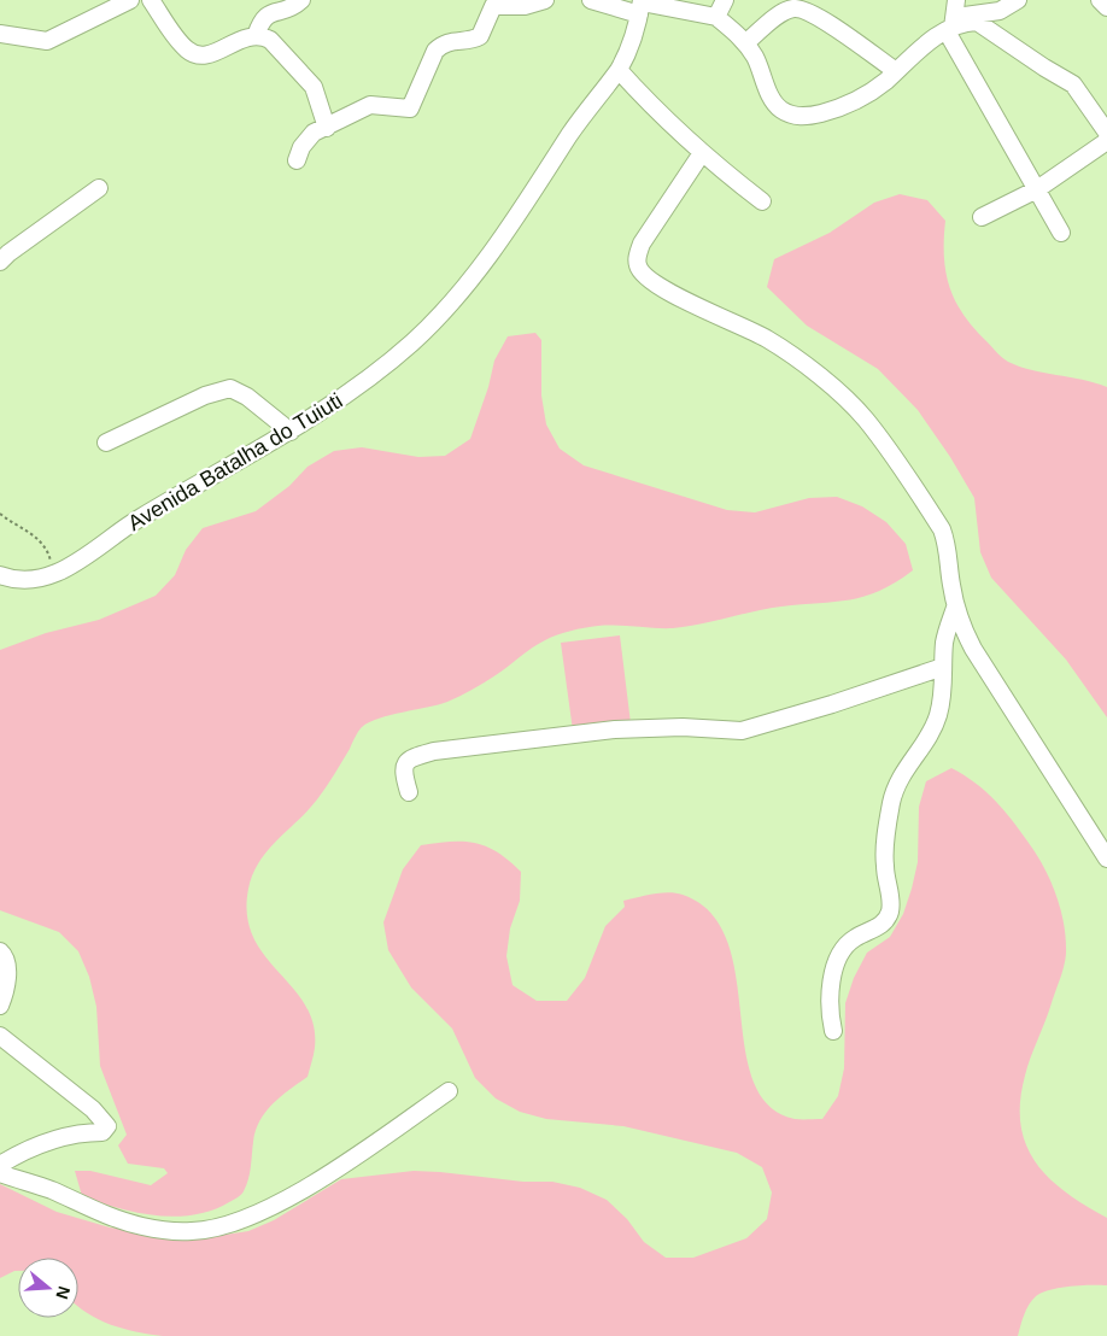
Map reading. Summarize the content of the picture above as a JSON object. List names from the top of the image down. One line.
{"streets":{"street":["Avenida Batalha do Tuiuti"]},"north":"right"}
